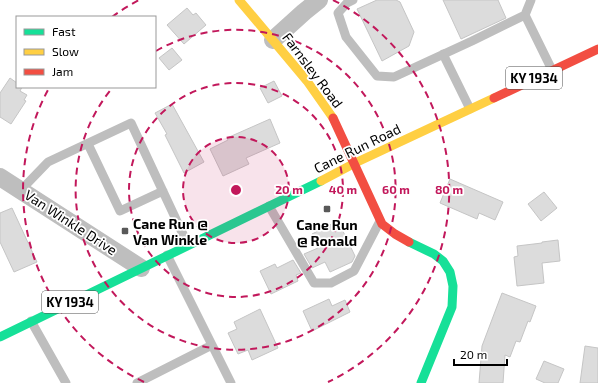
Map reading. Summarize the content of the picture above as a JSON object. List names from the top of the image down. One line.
{"streets":{"main road":["Farnsley Road","KY 1934","Cane Run Road"],"street":["Van Winkle Drive"]},"crossings":[["Farnsley Road","Cane Run Road"],["Cane Run Road","Van Winkle Drive"]],"places":{"transit":["Cane Run @ Ronald","Cane Run @ Van Winkle"]},"legend":["Fast","Slow","Jam"],"scale_bar":"20 m","rings":["20 m","40 m","60 m","80 m"]}
